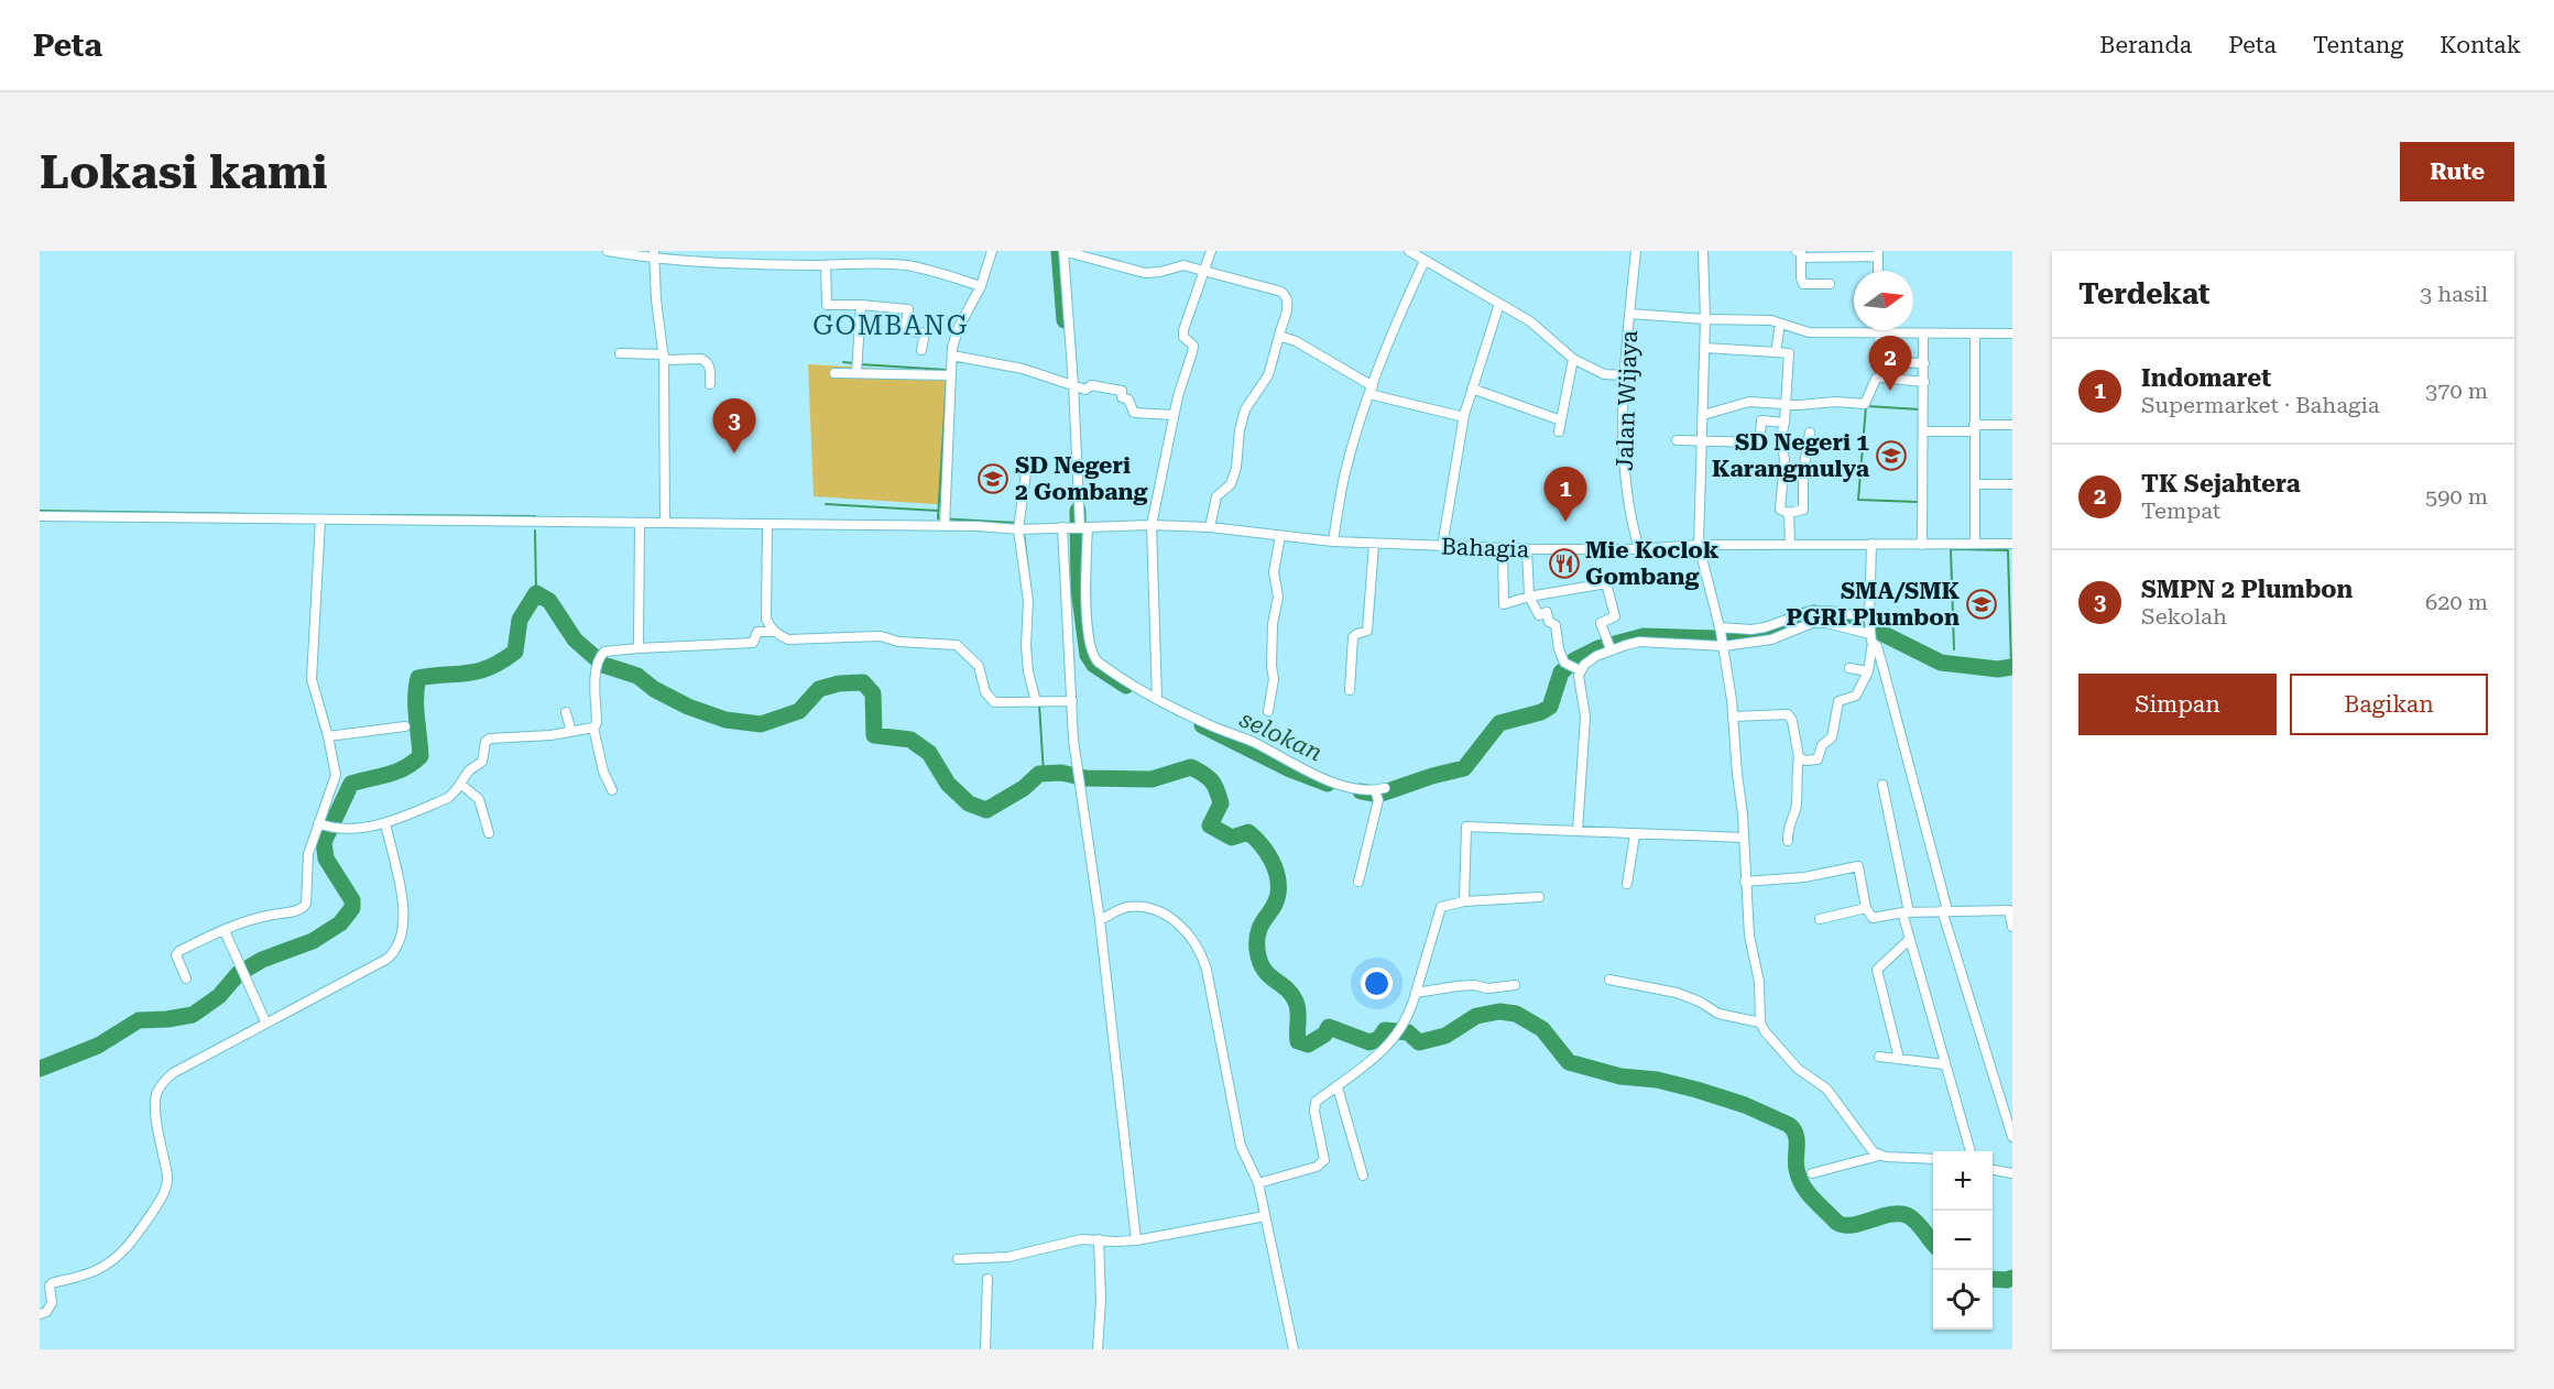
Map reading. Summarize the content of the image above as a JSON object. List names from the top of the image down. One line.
{"streets":{"street":["Jalan Wijaya","Bahagia"]},"crossings":[["Jalan Wijaya","Bahagia"]],"districts":["GOMBANG"],"water":["selokan"],"places":{"school or university":["SD Negeri 1 Karangmulya","SD Negeri 2 Gombang","SMA/SMK PGRI Plumbon"],"restaurant":["Mie Koclok Gombang"]},"north":"right","page":{"header":"Peta","nav":["Beranda","Peta","Tentang","Kontak"],"buttons":["Rute",["Simpan","Bagikan"]],"title":"Lokasi kami","heading":["Terdekat","3 hasil"],"pins":["2","3","1"],"list":[{"mark":"1","name":"Indomaret","note":"Supermarket · Bahagia","value":"370 m"},{"mark":"2","name":"TK Sejahtera","note":"Tempat","value":"590 m"},{"mark":"3","name":"SMPN 2 Plumbon","note":"Sekolah","value":"620 m"}],"map_buttons":["+","−"]}}
